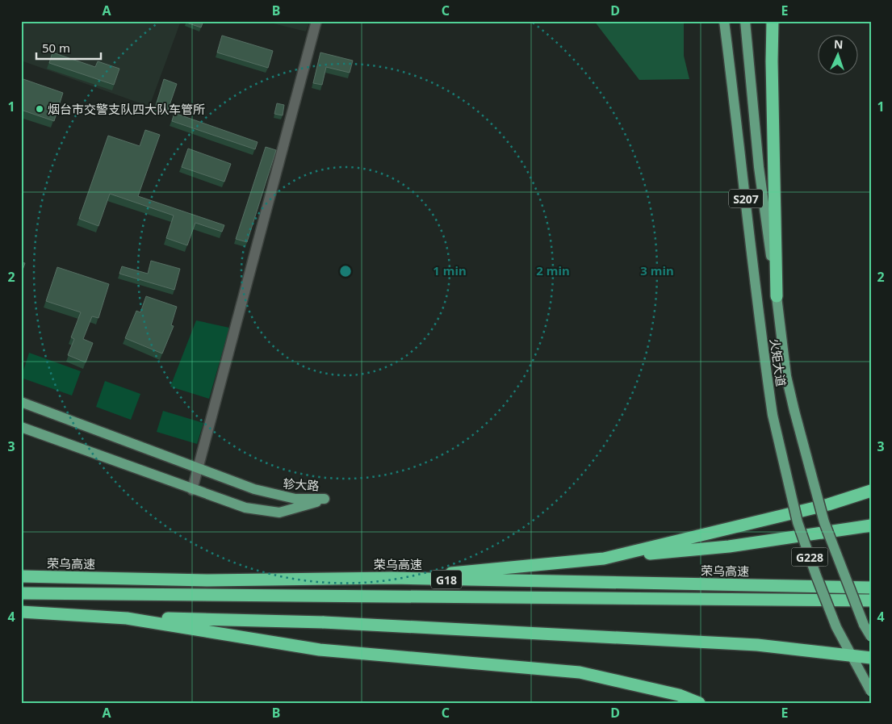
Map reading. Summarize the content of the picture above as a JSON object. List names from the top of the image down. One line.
{"streets":{"highway":["荣乌高速","G18"],"main road":["S207","火矩大道","轸大路","G228"]},"places":["烟台市交警支队四大队车管所"],"scale_bar":"50 m","north":"top","grid":{"columns":["A","B","C","D","E"],"rows":["1","2","3","4"]},"rings":["1 min","2 min","3 min"]}
